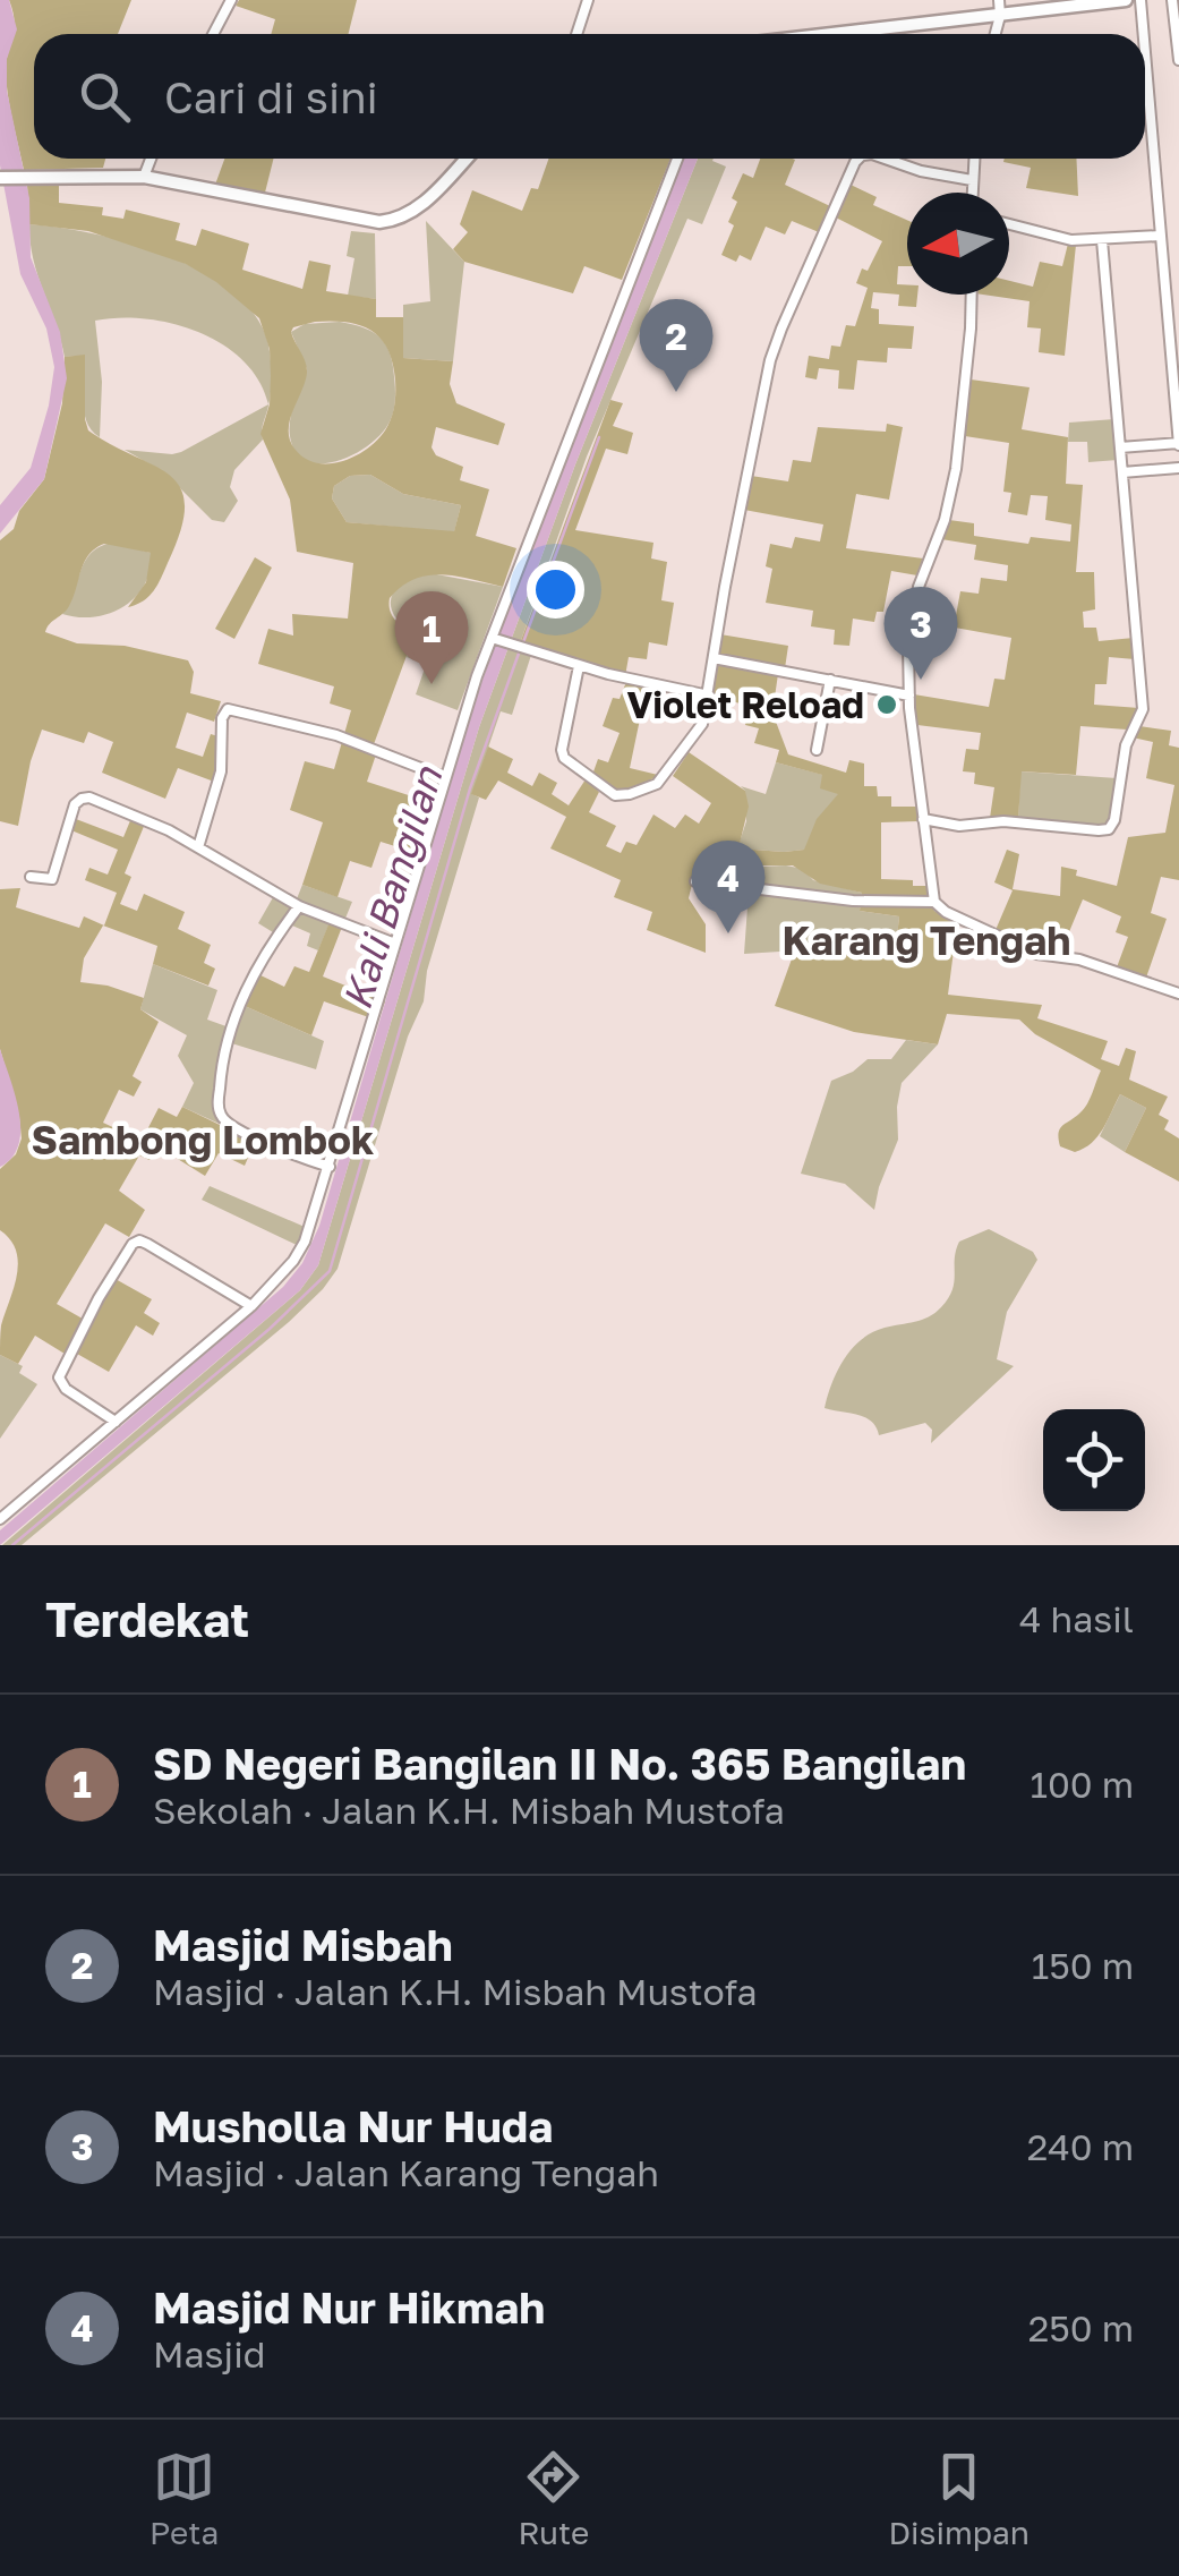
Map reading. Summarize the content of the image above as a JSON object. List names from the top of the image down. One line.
{"districts":["Karang Tengah","Sambong Lombok"],"water":["Kali Bangilan"],"places":["Violet Reload"],"north":"left","page":{"search":"Cari di sini","pins":["2","3","1","4"],"heading":["Terdekat","4 hasil"],"list":[{"mark":"1","name":"SD Negeri Bangilan II No. 365 Bangilan","note":"Sekolah · Jalan K.H. Misbah Mustofa","value":"100 m"},{"mark":"2","name":"Masjid Misbah","note":"Masjid · Jalan K.H. Misbah Mustofa","value":"150 m"},{"mark":"3","name":"Musholla Nur Huda","note":"Masjid · Jalan Karang Tengah","value":"240 m"},{"mark":"4","name":"Masjid Nur Hikmah","note":"Masjid","value":"250 m"}],"nav":["Peta","Rute","Disimpan"]}}
